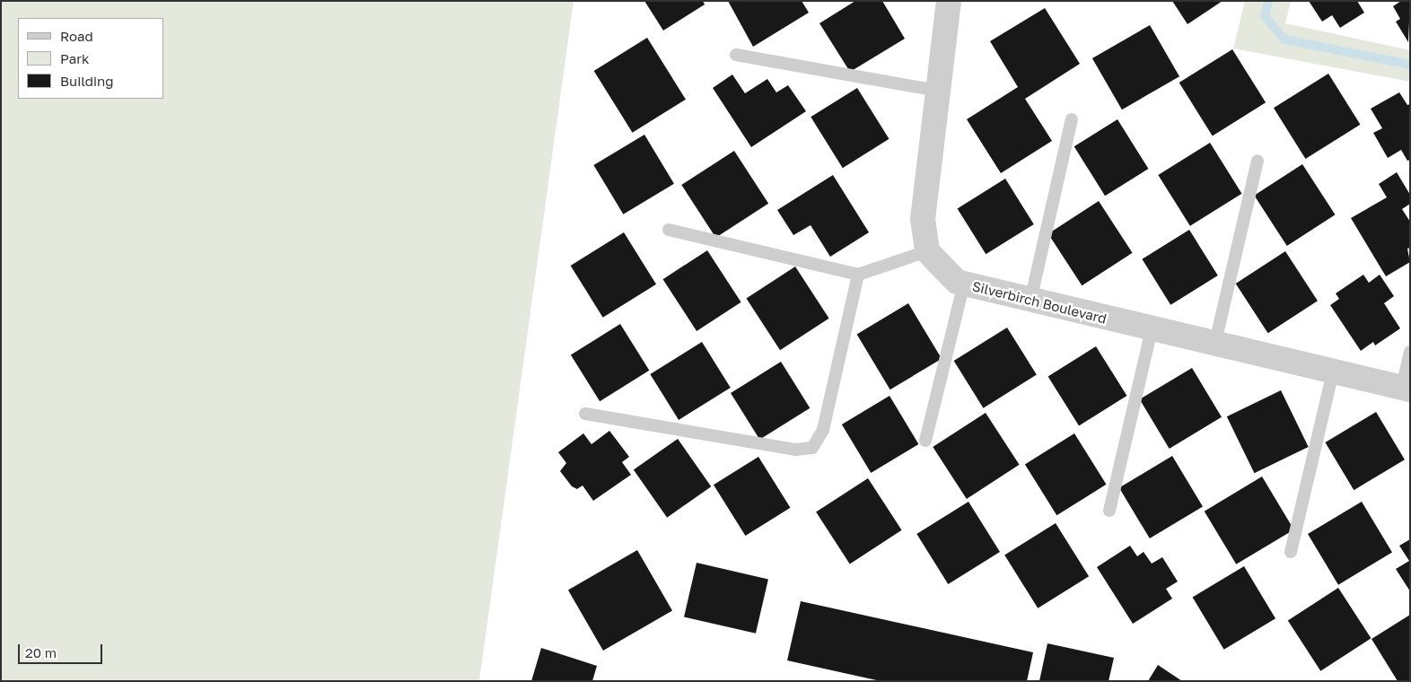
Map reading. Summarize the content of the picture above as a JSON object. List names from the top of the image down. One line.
{"streets":{"street":["Silverbirch Boulevard"]},"legend":["Road","Park","Building"],"scale_bar":"20 m"}
